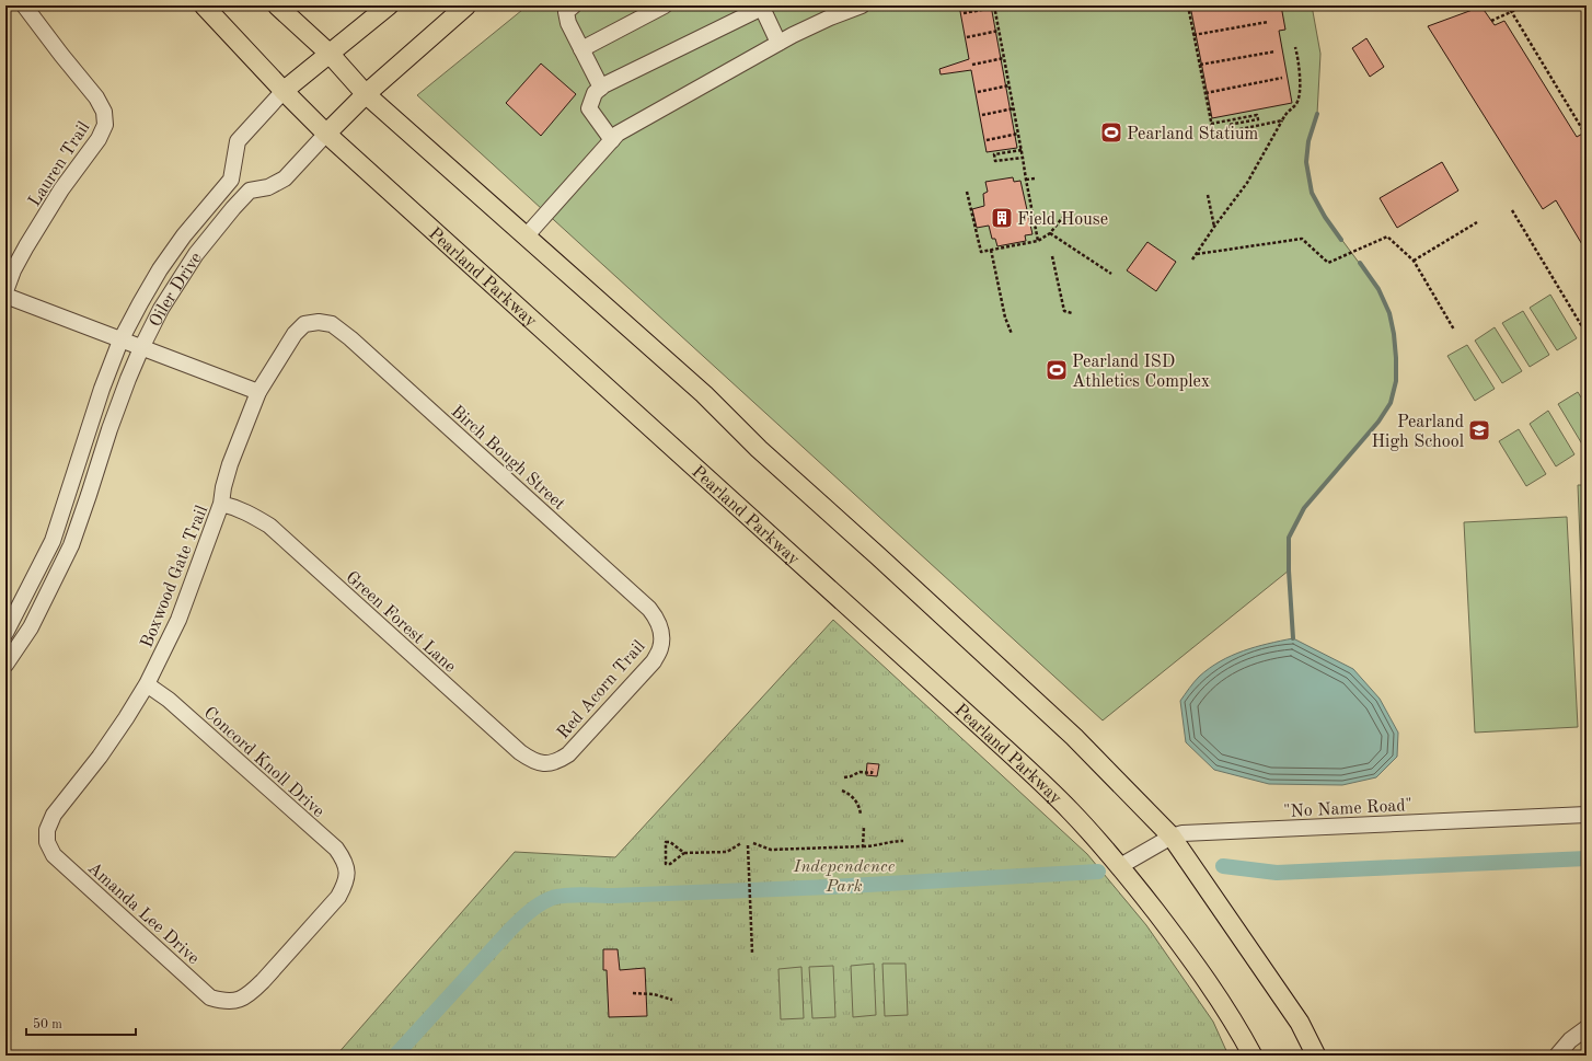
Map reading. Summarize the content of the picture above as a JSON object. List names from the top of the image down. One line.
{"streets":{"main road":["Pearland Parkway","Oiler Drive"],"street":["Lauren Trail","Birch Bough Street","Boxwood Gate Trail","Green Forest Lane","Red Acorn Trail","Concord Knoll Drive","\"No Name Road\"","Amanda Lee Drive"]},"crossings":[["Pearland Parkway","Oiler Drive"],["Pearland Parkway","\"No Name Road\""],["Birch Bough Street","Boxwood Gate Trail"],["Birch Bough Street","Red Acorn Trail"],["Boxwood Gate Trail","Green Forest Lane"],["Boxwood Gate Trail","Concord Knoll Drive"],["Boxwood Gate Trail","Amanda Lee Drive"],["Green Forest Lane","Red Acorn Trail"],["Concord Knoll Drive","Amanda Lee Drive"]],"parks":["Independence Park"],"places":{"sports":["Pearland Statium","Pearland ISD Athletics Complex"],"building":["Field House"],"school or university":["Pearland High School"]},"scale_bar":"50 m"}
